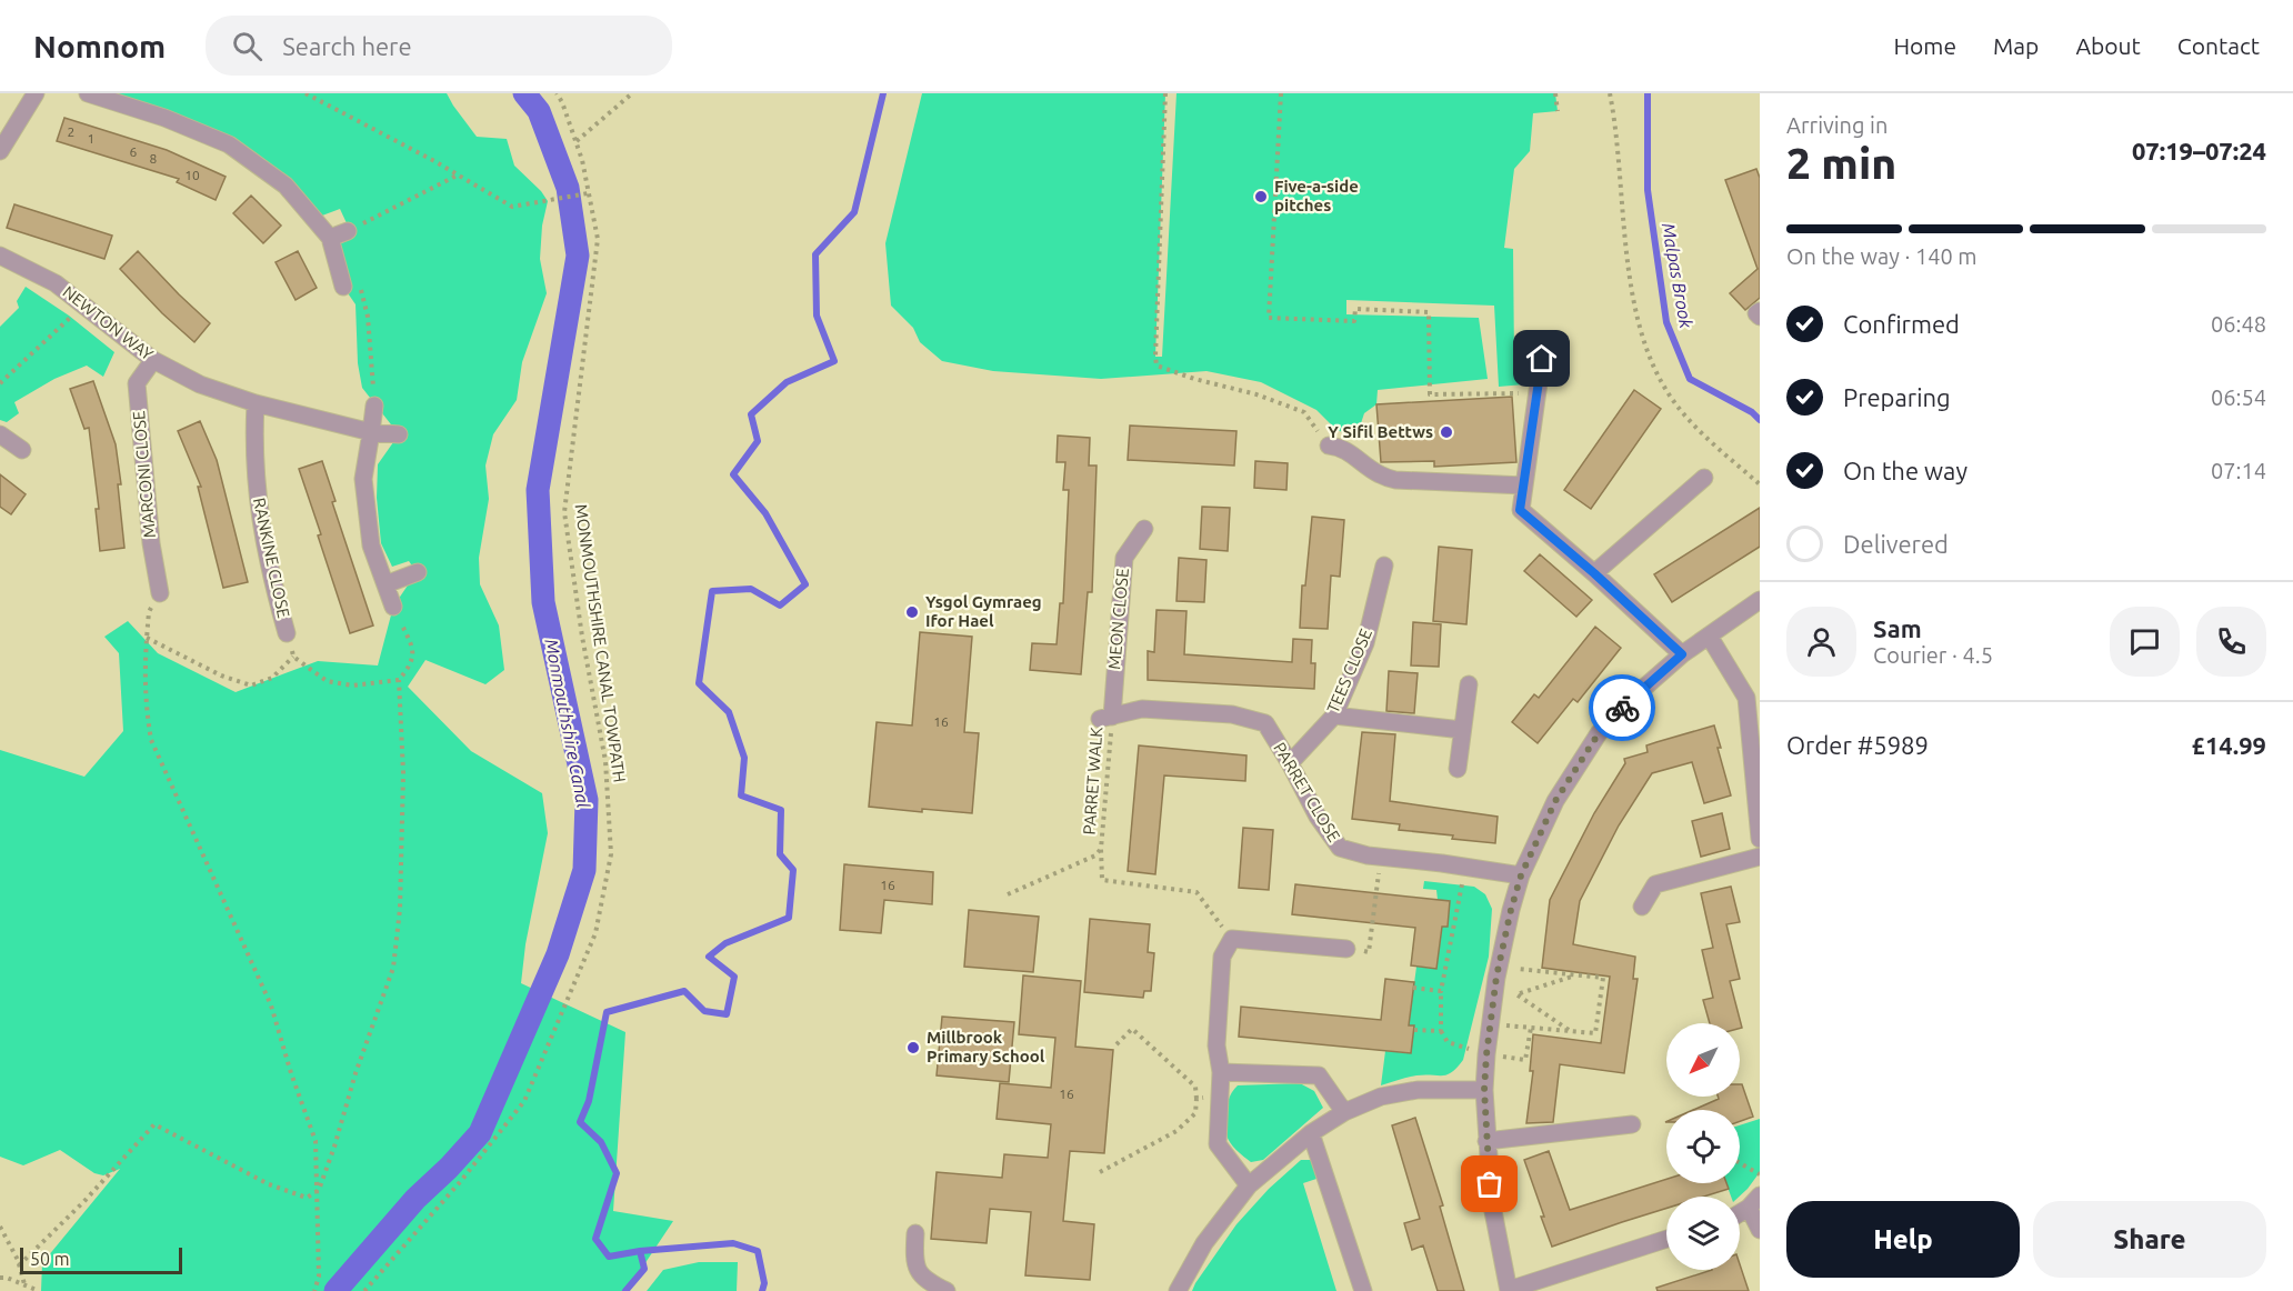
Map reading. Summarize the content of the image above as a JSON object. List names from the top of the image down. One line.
{"streets":{"street":["NEWTON WAY","MARCONI CLOSE","RANKINE CLOSE","MEON CLOSE","TEES CLOSE","PARRET CLOSE"],"path":["MONMOUTHSHIRE CANAL TOWPATH","PARRET WALK"]},"crossings":[["NEWTON WAY","MARCONI CLOSE"],["NEWTON WAY","RANKINE CLOSE"],["MEON CLOSE","PARRET WALK"],["MEON CLOSE","PARRET CLOSE"],["TEES CLOSE","PARRET CLOSE"],["PARRET WALK","PARRET CLOSE"]],"water":["Malpas Brook","Monmouthshire Canal"],"places":["Five-a-side pitches","Y Sifil Bettws","Ysgol Gymraeg Ifor Hael","Millbrook Primary School"],"house_numbers":["2","1","6","8","10","16","16","16"],"scale_bar":"50 m","north":"bottom left","page":{"header":"Nomnom","search":"Search here","nav":["Home","Map","About","Contact"],"heading":["2 min","Arriving in","07:19–07:24"],"panel":["Sam","Courier · 4.5","Order #5989","£14.99"],"bar":"On the way · 140 m","list":[["Confirmed","06:48"],["Preparing","06:54"],["On the way","07:14"],"Delivered"],"buttons":["Help","Share"],"scale":"50 m"}}
